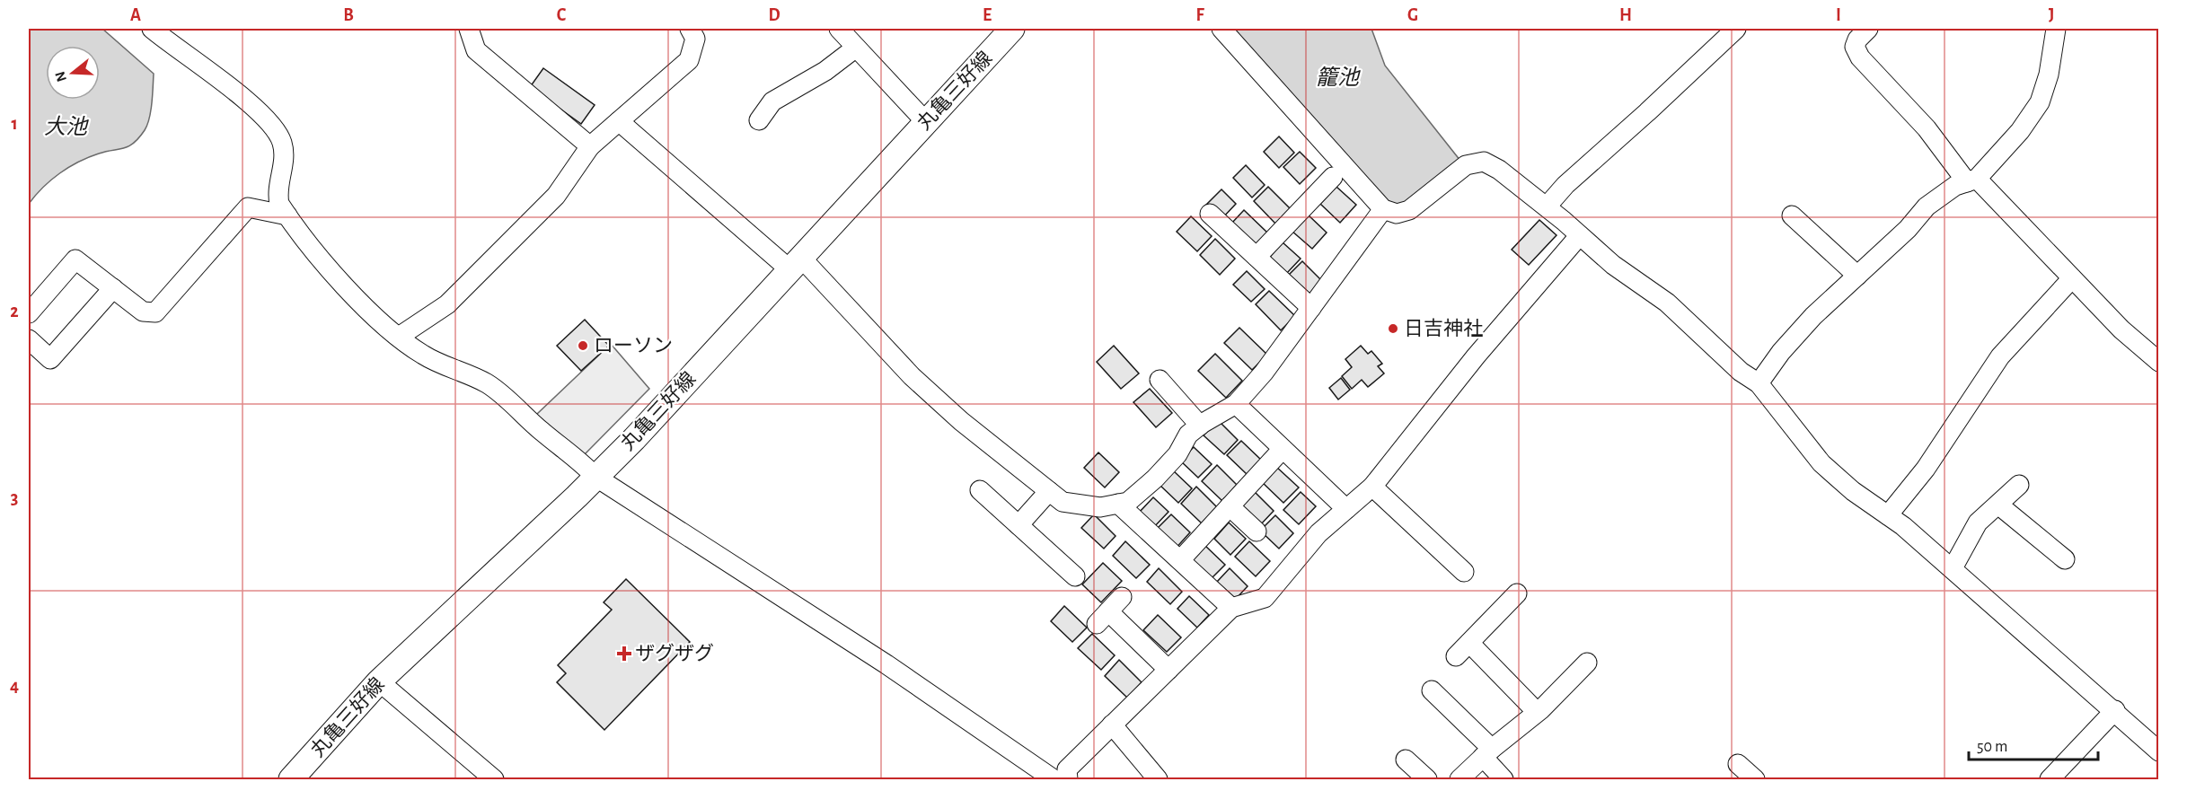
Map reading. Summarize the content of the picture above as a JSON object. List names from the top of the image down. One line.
{"streets":{"main road":["丸亀三好線"]},"water":["籠池","大池"],"places":{"other":["日吉神社","ローソン"],"health":["ザグザグ"]},"scale_bar":"50 m","north":"left","grid":{"columns":["A","B","C","D","E","F","G","H","I","J"],"rows":["1","2","3","4"]}}
